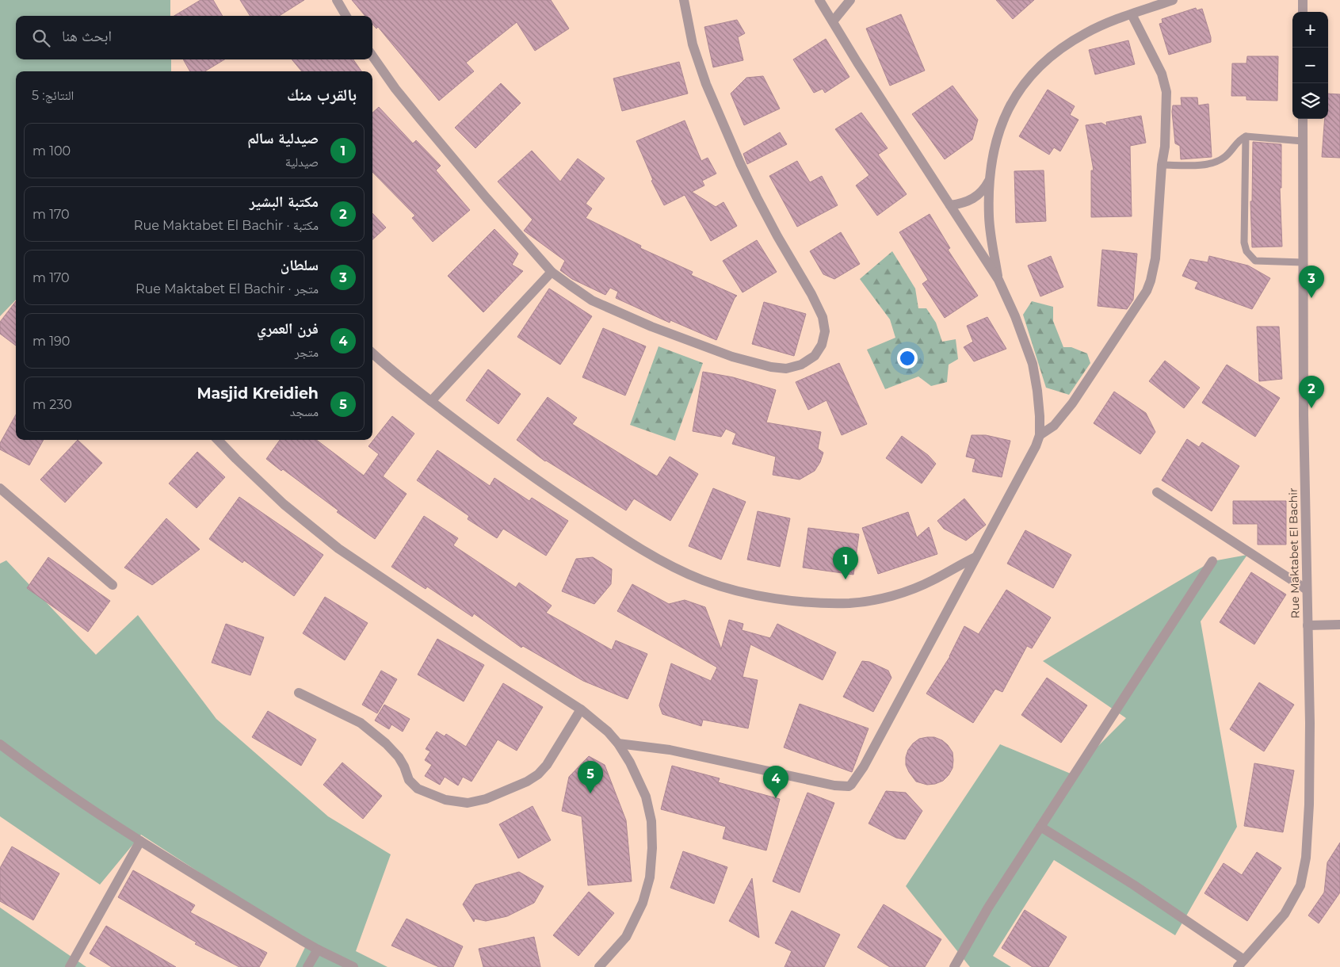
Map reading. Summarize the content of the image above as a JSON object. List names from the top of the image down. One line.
{"streets":{"street":["Rue Maktabet El Bachir"]},"page":{"map_buttons":["+","−"],"search":"ابحث هنا","heading":["بالقرب منك","النتائج: 5"],"list":[{"mark":"1","name":"صيدلية سالم","note":"صيدلية","value":"100 m"},{"mark":"2","name":"مكتبة البشير","note":"مكتبة · Rue Maktabet El Bachir","value":"170 m"},{"mark":"3","name":"سلطان","note":"متجر · Rue Maktabet El Bachir","value":"170 m"},{"mark":"4","name":"فرن العمري","note":"متجر","value":"190 m"},{"mark":"5","name":"Masjid Kreidieh","note":"مسجد","value":"230 m"}],"pins":["3","2","1","5","4"]}}
